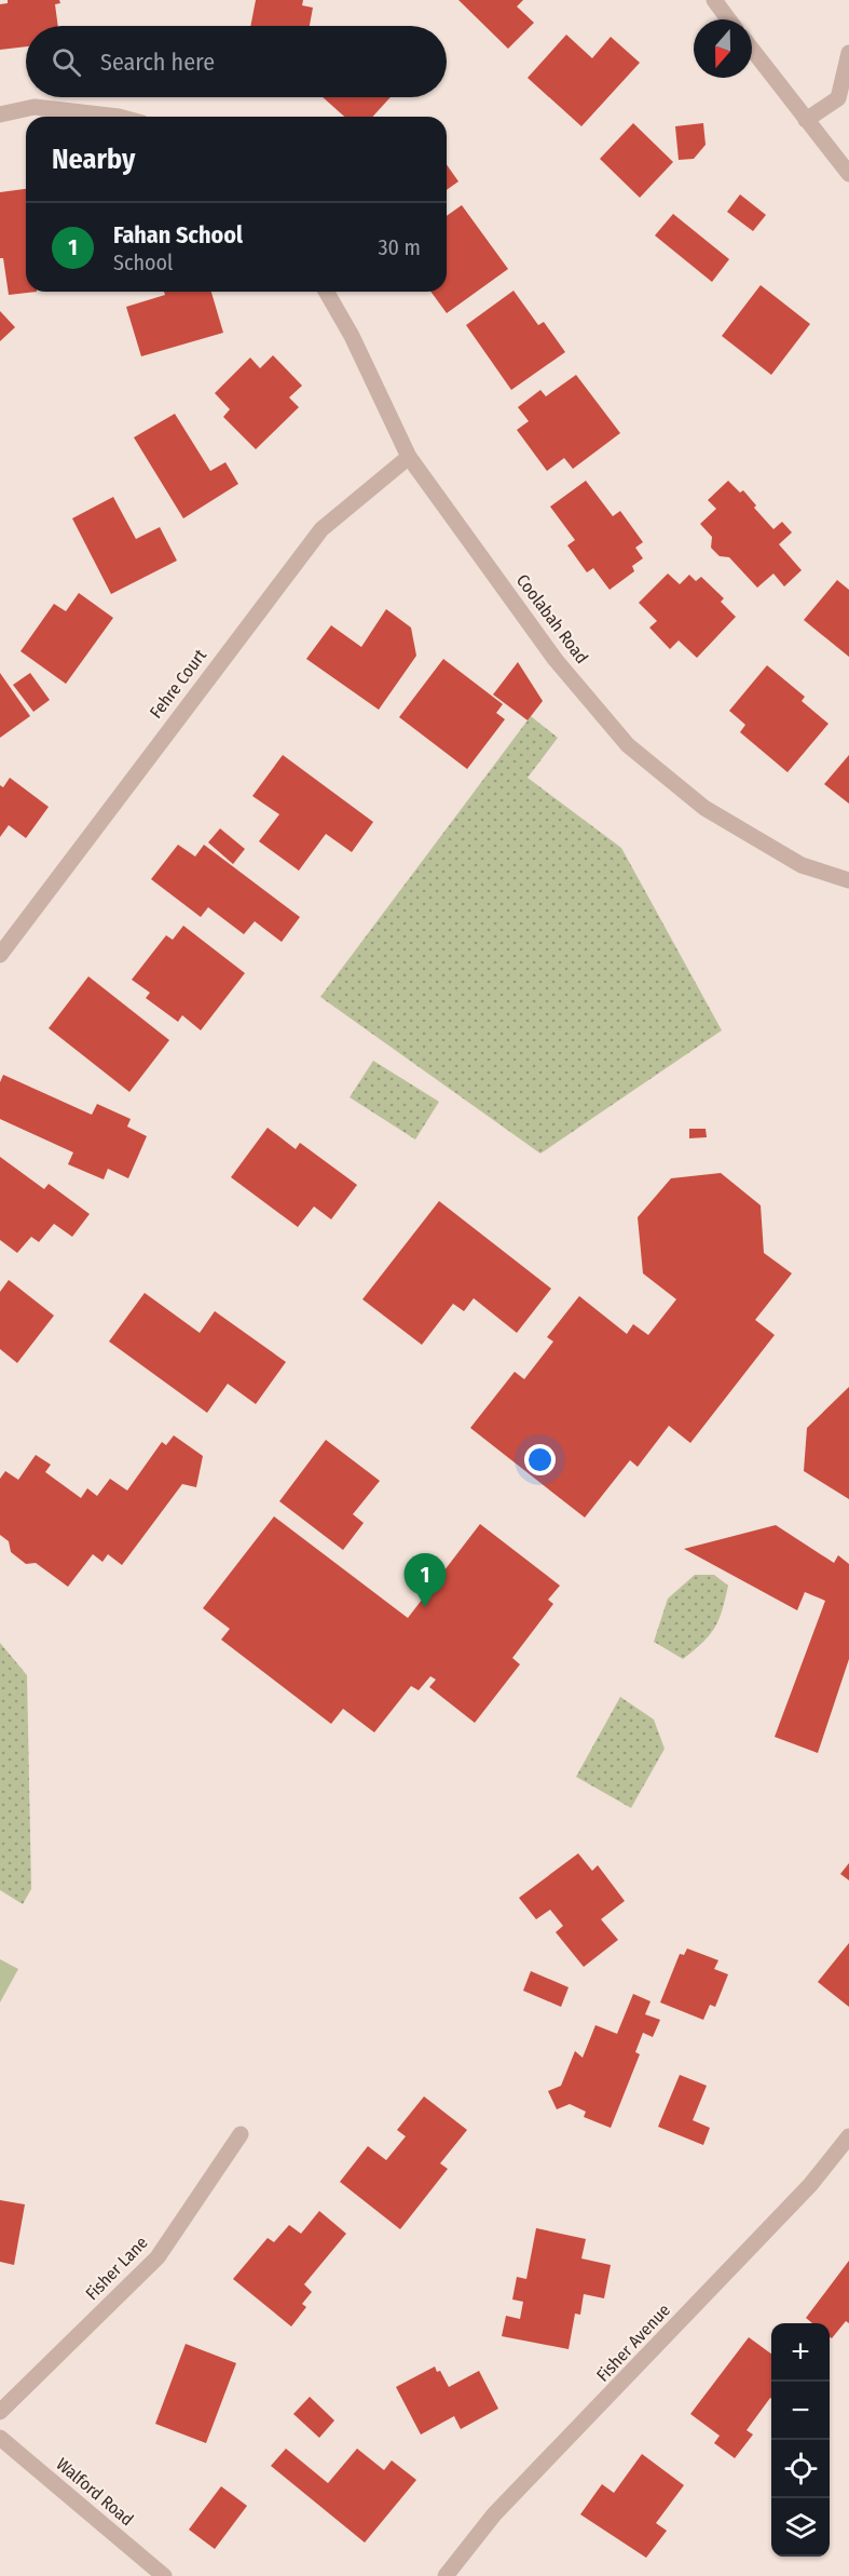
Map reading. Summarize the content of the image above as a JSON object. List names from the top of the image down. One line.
{"streets":{"street":["Coolabah Road","Fehre Court","Fisher Lane","Fisher Avenue","Walford Road"]},"crossings":[["Coolabah Road","Fehre Court"]],"north":"bottom","page":{"search":"Search here","heading":"Nearby","list":[{"mark":"1","name":"Fahan School","note":"School","value":"30 m"}],"pins":"1","map_buttons":["+","−"]}}
